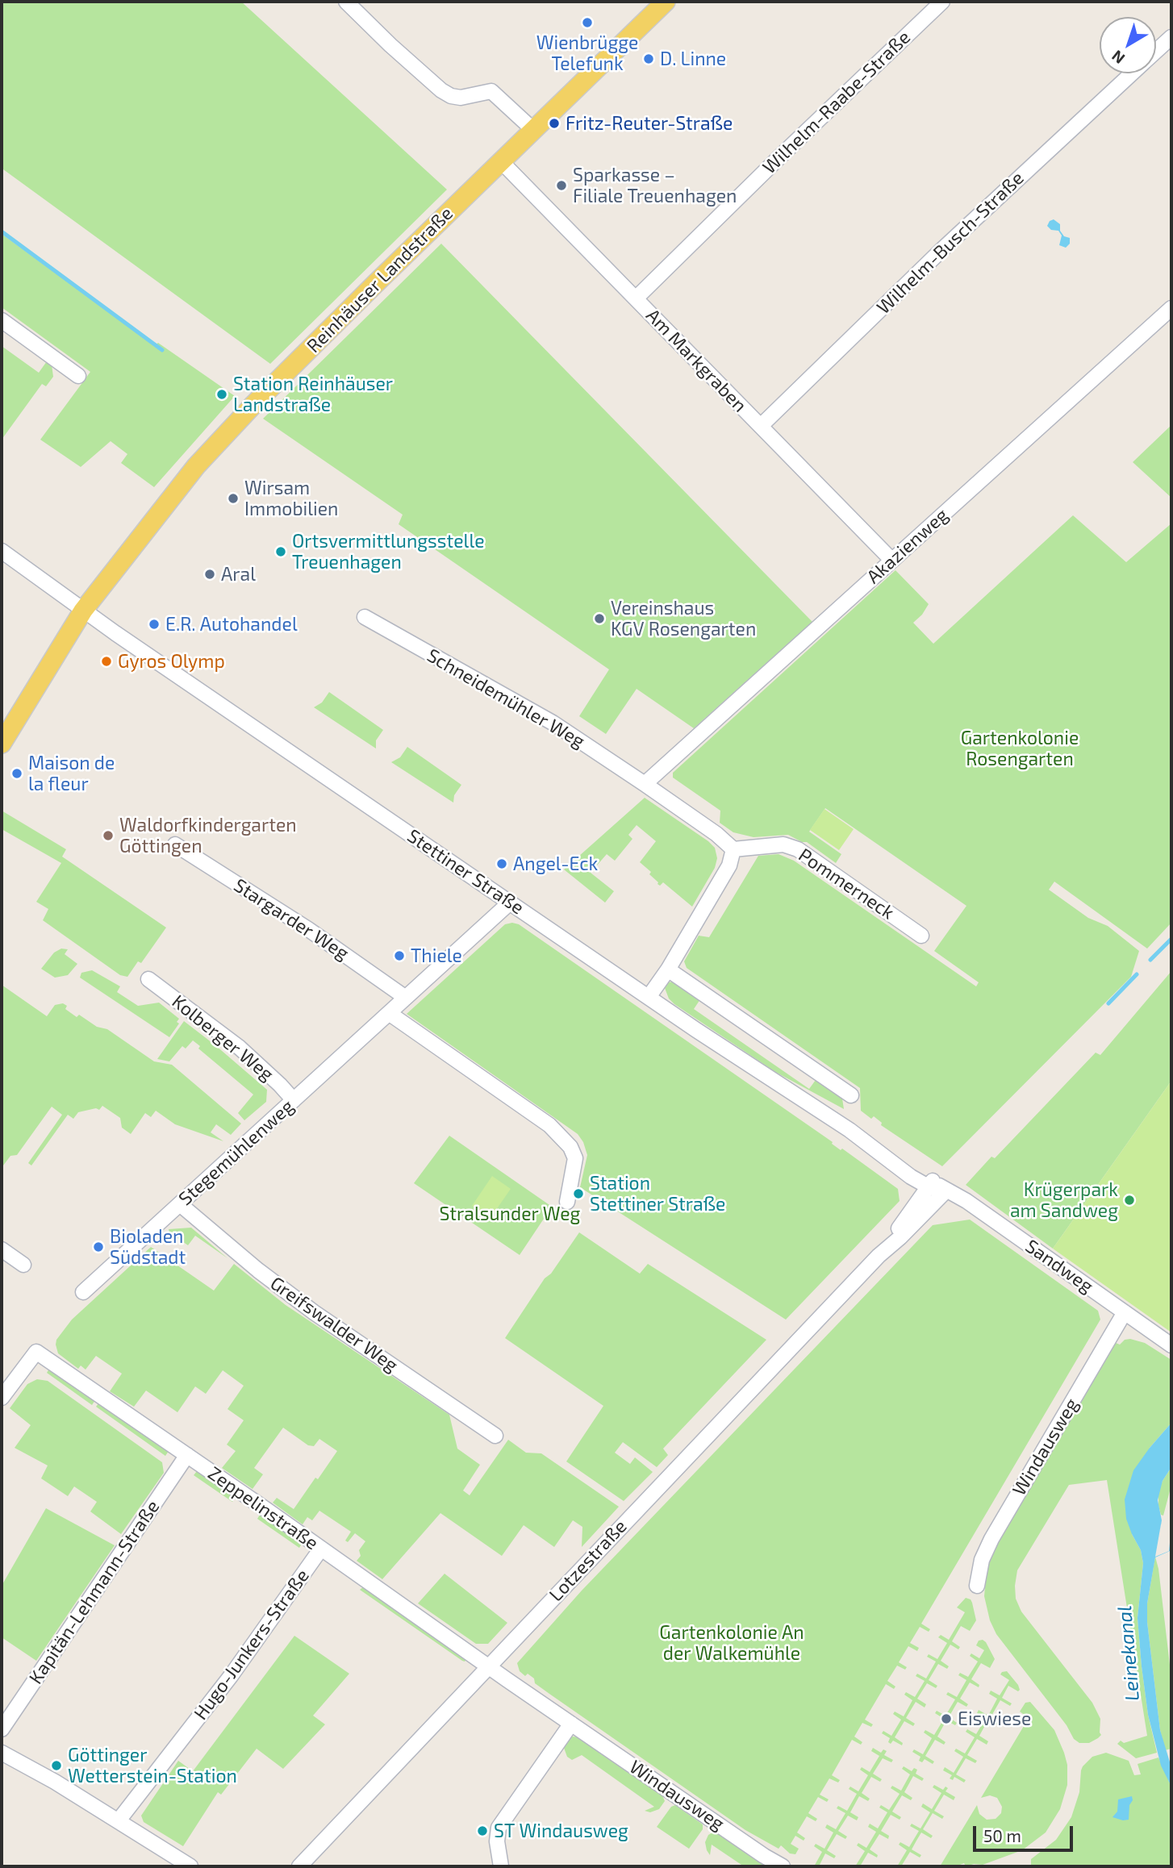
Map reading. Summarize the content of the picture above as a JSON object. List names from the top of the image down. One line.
{"streets":{"main road":["Reinhäuser Landstraße"],"street":["Wilhelm-Raabe-Straße","Wilhelm-Busch-Straße","Am Markgraben","Akazienweg","Schneidemühler Weg","Stettiner Straße","Pommerneck","Stargarder Weg","Kolberger Weg","Stegemühlenweg","Sandweg","Greifswalder Weg","Windausweg","Zeppelinstraße","Lotzestraße","Kapitän-Lehmann-Straße","Hugo-Junkers-Straße"]},"crossings":[["Wilhelm-Raabe-Straße","Am Markgraben"],["Wilhelm-Busch-Straße","Am Markgraben"],["Reinhäuser Landstraße","Am Markgraben"],["Reinhäuser Landstraße","Stettiner Straße"],["Am Markgraben","Akazienweg"],["Akazienweg","Schneidemühler Weg"],["Stettiner Straße","Stegemühlenweg"],["Stettiner Straße","Sandweg"],["Stettiner Straße","Lotzestraße"],["Stargarder Weg","Stegemühlenweg"],["Kolberger Weg","Stegemühlenweg"],["Stegemühlenweg","Greifswalder Weg"],["Sandweg","Windausweg"],["Sandweg","Lotzestraße"],["Windausweg","Zeppelinstraße"],["Windausweg","Lotzestraße"],["Zeppelinstraße","Lotzestraße"],["Zeppelinstraße","Kapitän-Lehmann-Straße"],["Zeppelinstraße","Hugo-Junkers-Straße"]],"water":["Leinekanal"],"parks":["Gartenkolonie Rosengarten","Stralsunder Weg","Gartenkolonie An der Walkemühle"],"places":["Wienbrügge Telefunk","D. Linne","Fritz-Reuter-Straße","Sparkasse – Filiale Treuenhagen","Station Reinhäuser Landstraße","Wirsam Immobilien","Ortsvermittlungsstelle Treuenhagen","Aral","Vereinshaus KGV Rosengarten","E.R. Autohandel","Gyros Olymp","Maison de la fleur","Waldorfkindergarten Göttingen","Angel-Eck","Thiele","Station Stettiner Straße","Krügerpark am Sandweg","Bioladen Südstadt","Eiswiese","Göttinger Wetterstein-Station","ST Windausweg"],"scale_bar":"50 m","north":"bottom left"}
